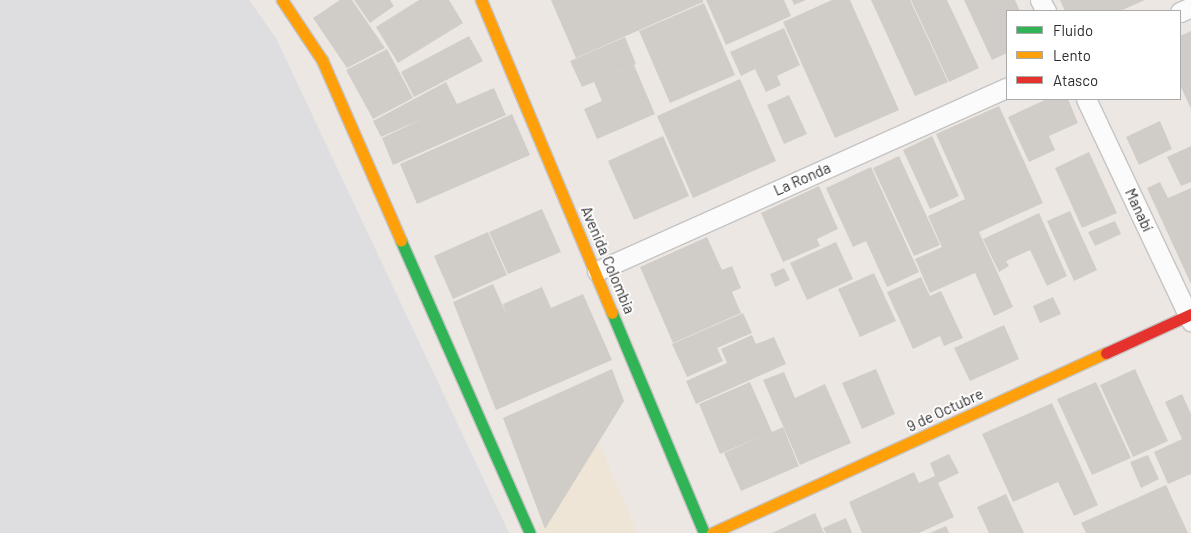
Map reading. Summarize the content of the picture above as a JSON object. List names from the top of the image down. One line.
{"streets":{"street":["La Ronda","Manabí","Avenida Colombia","9 de Octubre"]},"crossings":[["La Ronda","Avenida Colombia"],["Manabí","9 de Octubre"]],"legend":["Fluido","Lento","Atasco"]}
